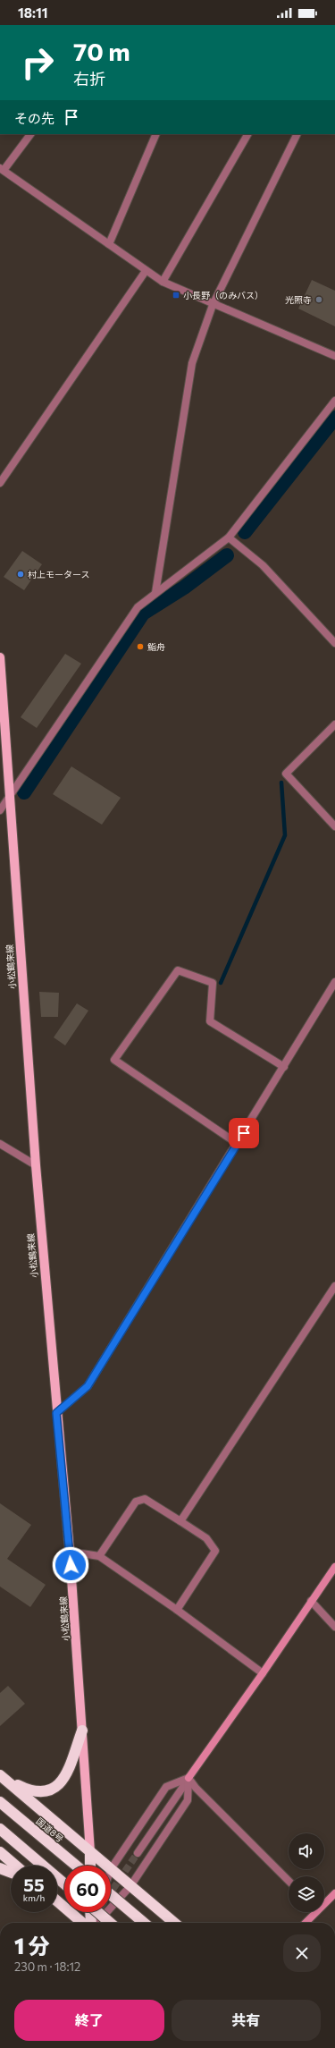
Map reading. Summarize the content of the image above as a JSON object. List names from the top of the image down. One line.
{"streets":{"highway":["国道8号"],"main road":["小松鶴来線"]},"places":{"transit":["小長野（のみバス）"],"other":["光照寺","村上モータース","鮨舟"]},"page":{"status":"18:11","turn":["70 m","右折"],"then":"その先","speed":"55 km/h","limit":"60","heading":["1 分","230 m · 18:12"],"buttons":["終了","共有"]}}
